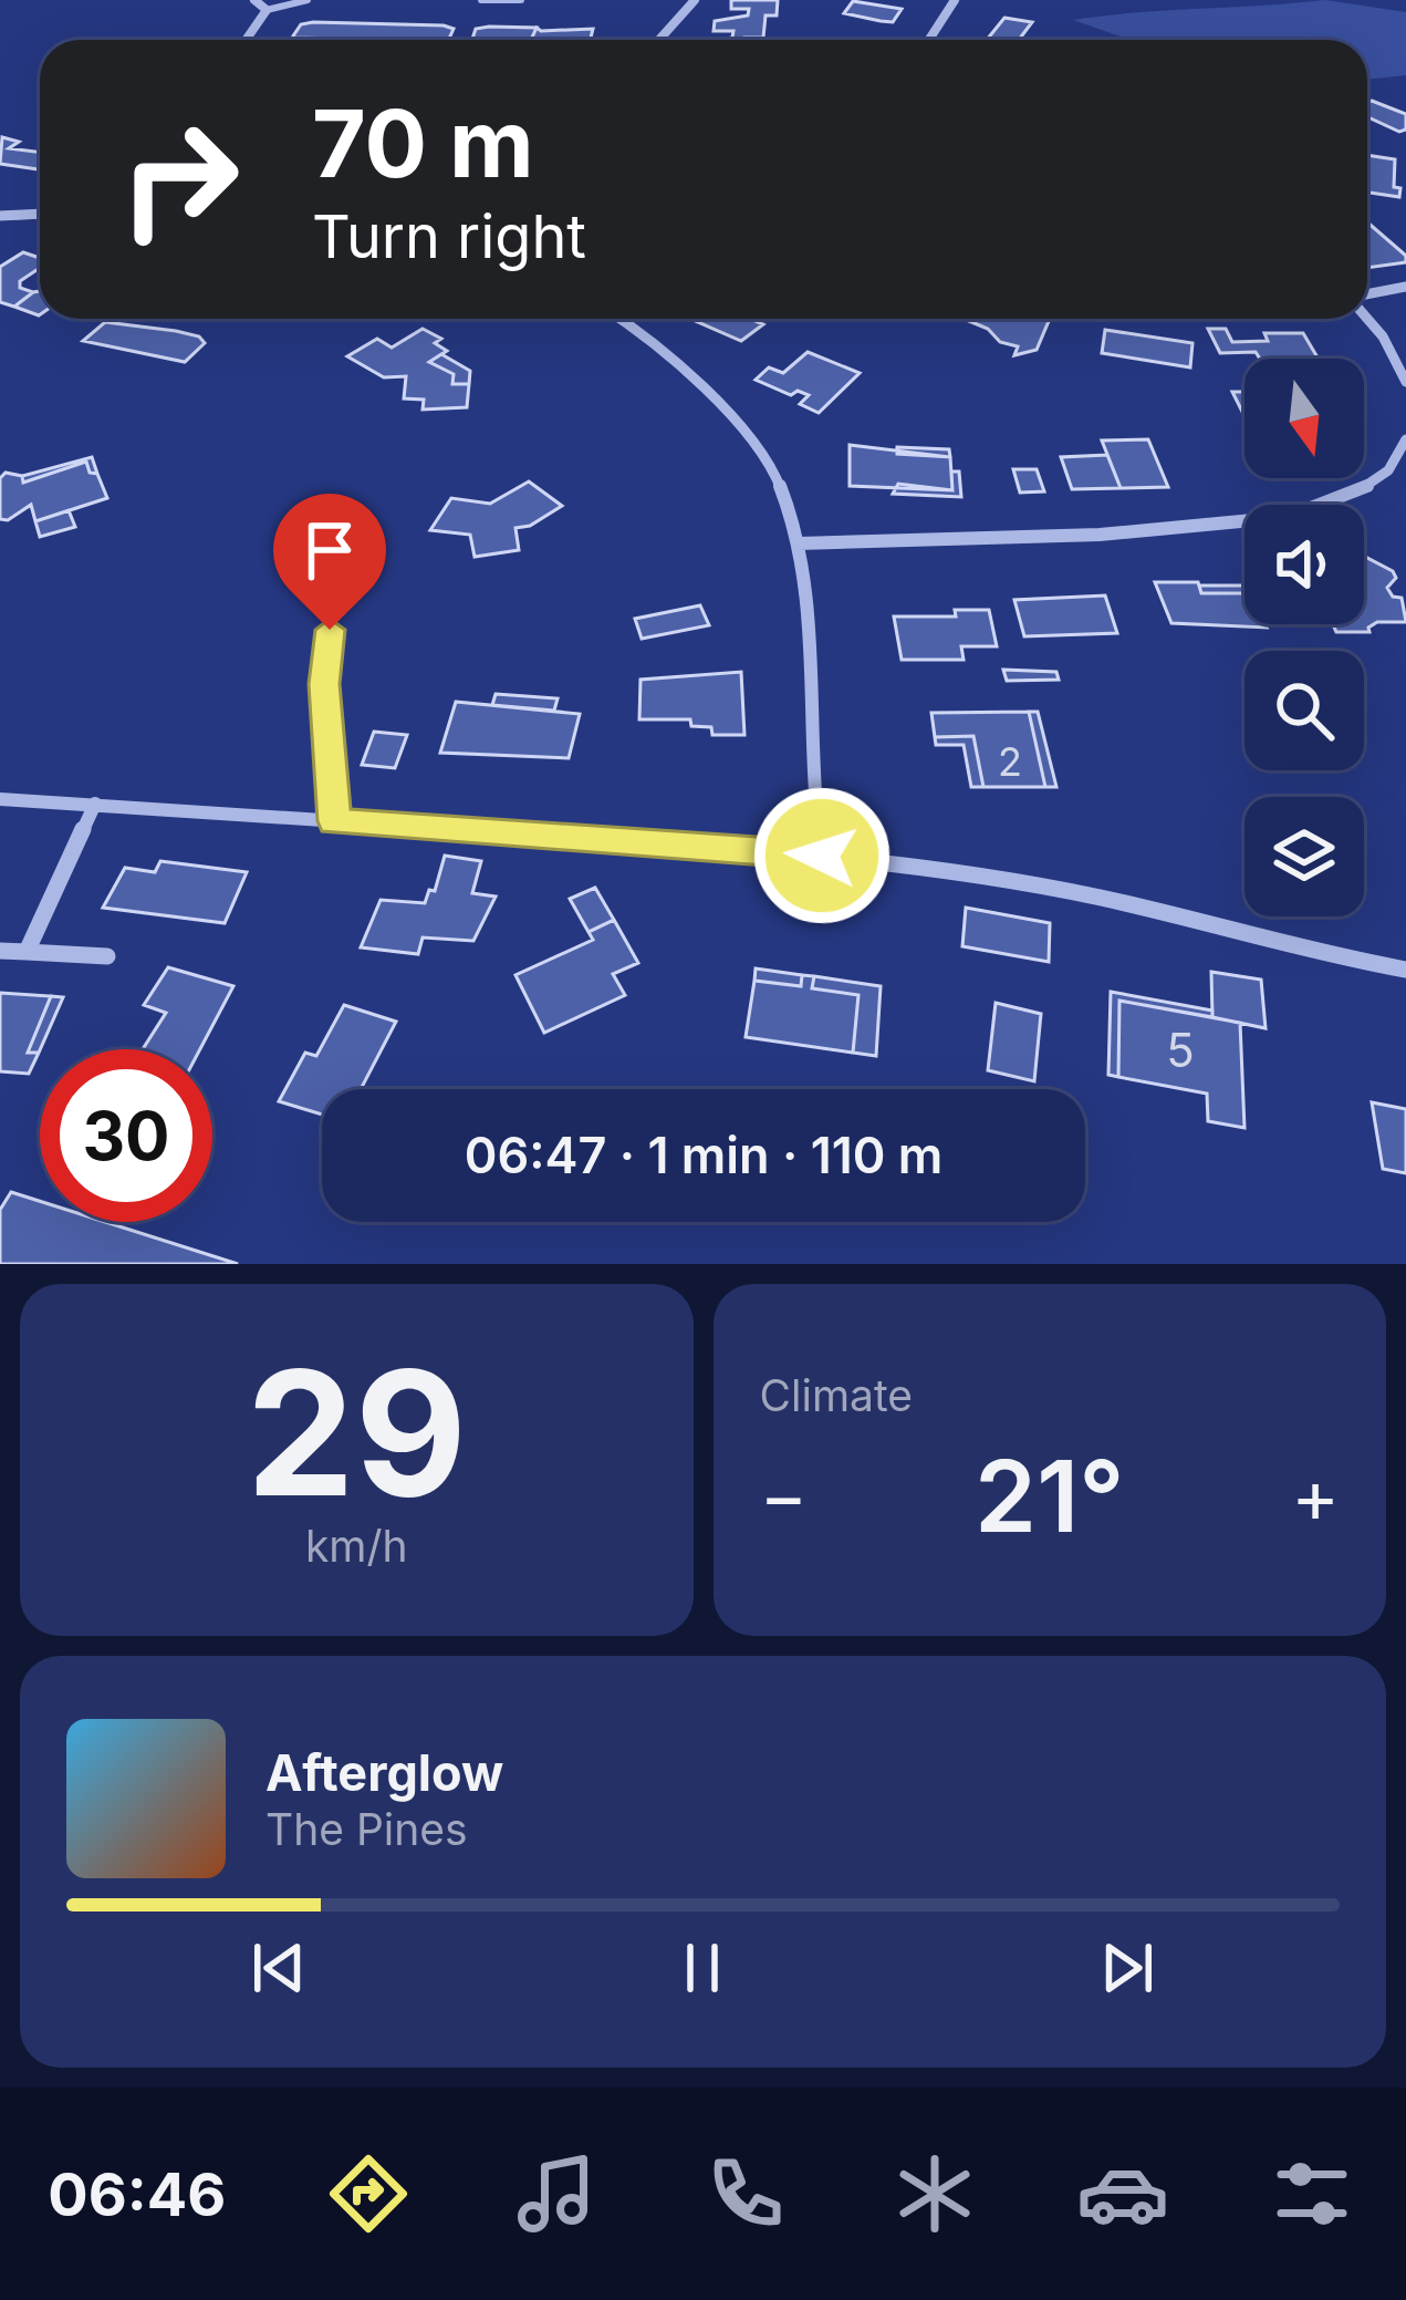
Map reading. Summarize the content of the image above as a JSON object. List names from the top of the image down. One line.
{"house_numbers":["2","5"],"north":"bottom","page":{"turn":["70 m","Turn right"],"limit":"30","trip":"06:47 · 1 min · 110 m","tile":[["29","km/h"],"Climate"],"heat":["−","21°","+"],"song":["Afterglow","The Pines"],"tabs":"06:46"}}
